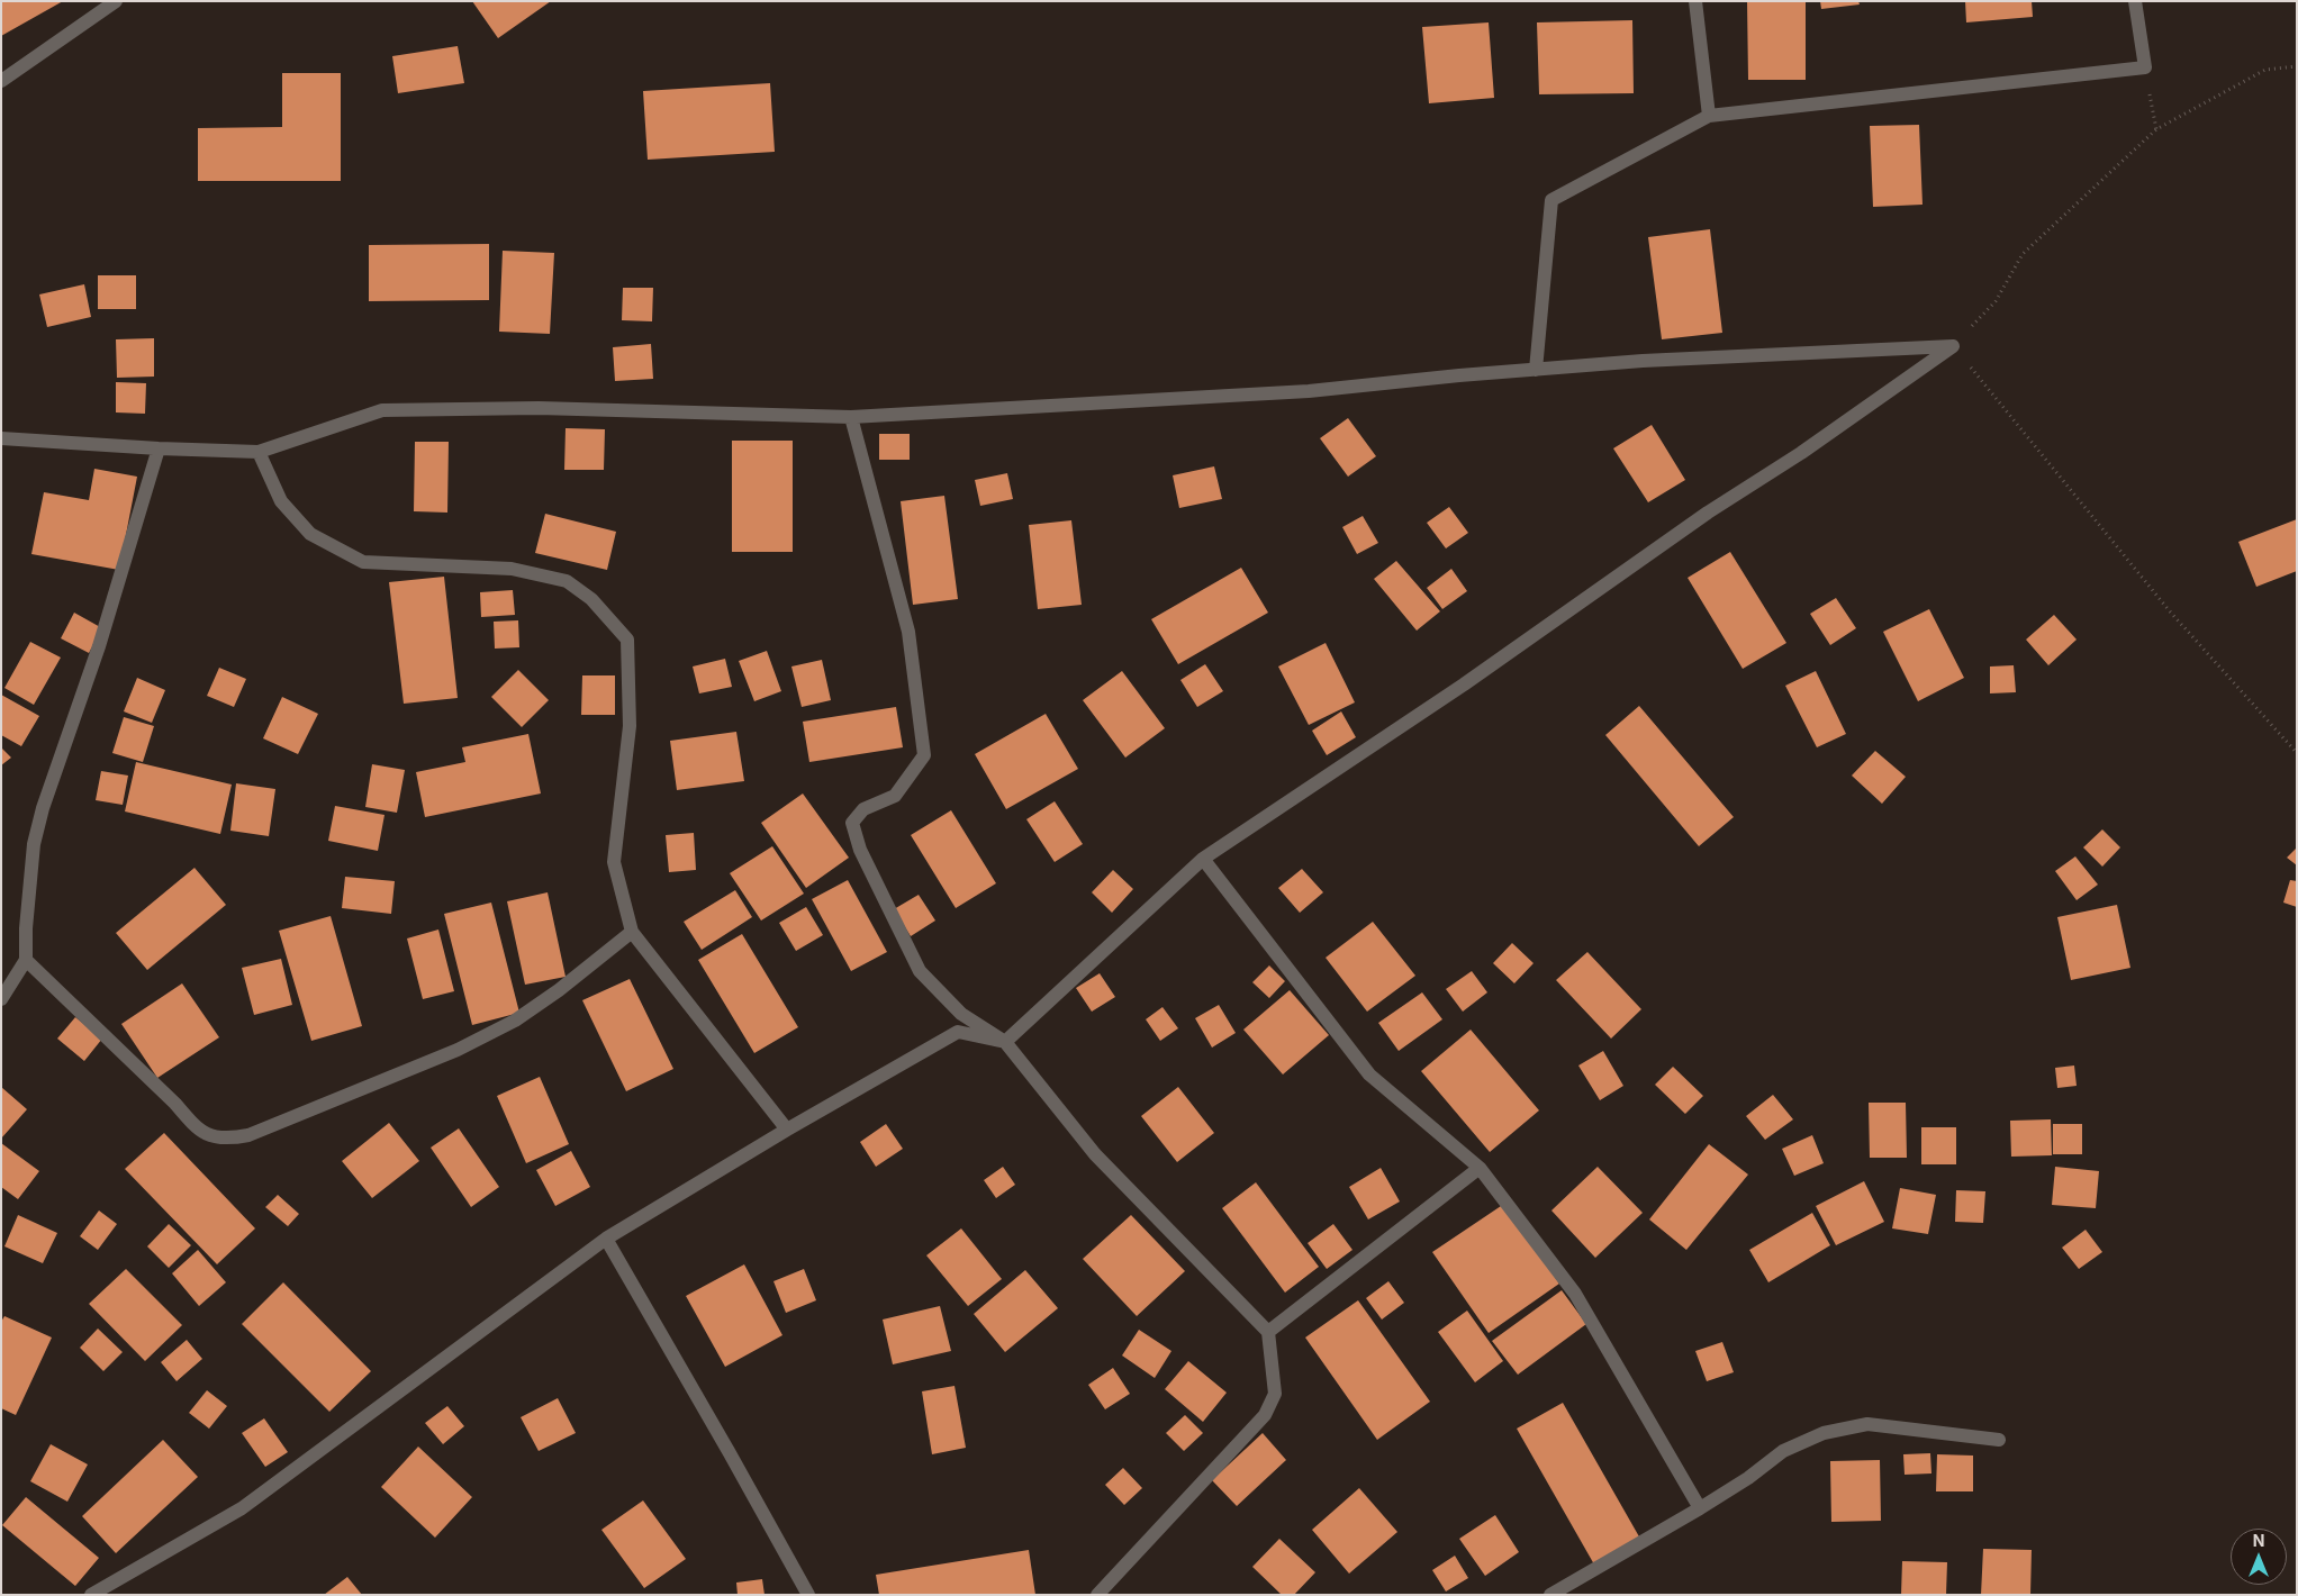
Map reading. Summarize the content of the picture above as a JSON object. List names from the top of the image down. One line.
{"north":"top"}
